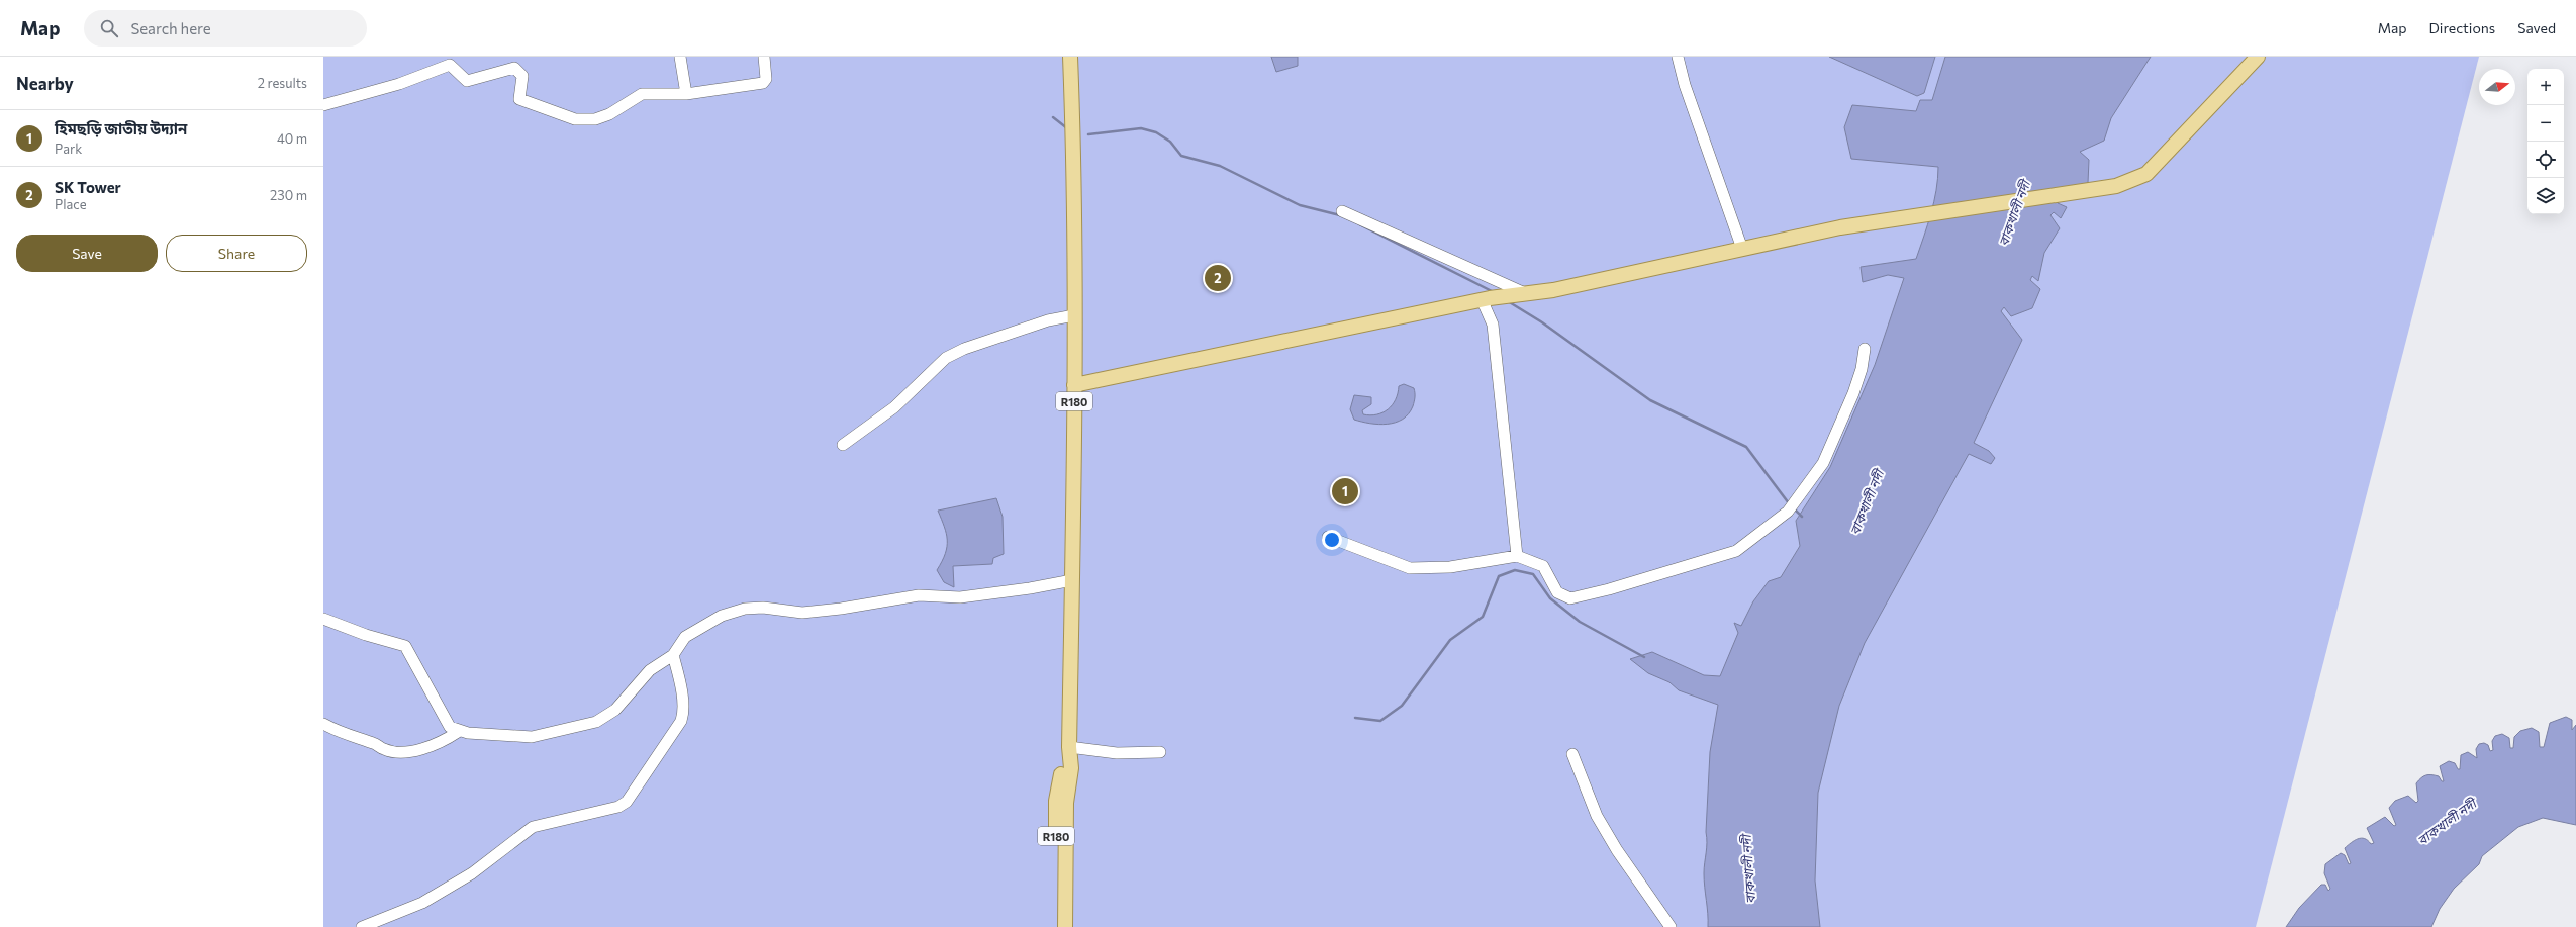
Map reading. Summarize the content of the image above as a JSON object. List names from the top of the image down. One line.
{"streets":{"main road":["R180"]},"water":["বাকখালী নদী"],"north":"right","page":{"header":"Map","search":"Search here","nav":["Map","Directions","Saved"],"heading":["Nearby","2 results"],"map_buttons":["+","−"],"list":[{"mark":"1","name":"হিমছড়ি জাতীয় উদ্যান","note":"Park","value":"40 m"},{"mark":"2","name":"SK Tower","note":"Place","value":"230 m"}],"buttons":["Save","Share"],"pins":["2","1"]}}
